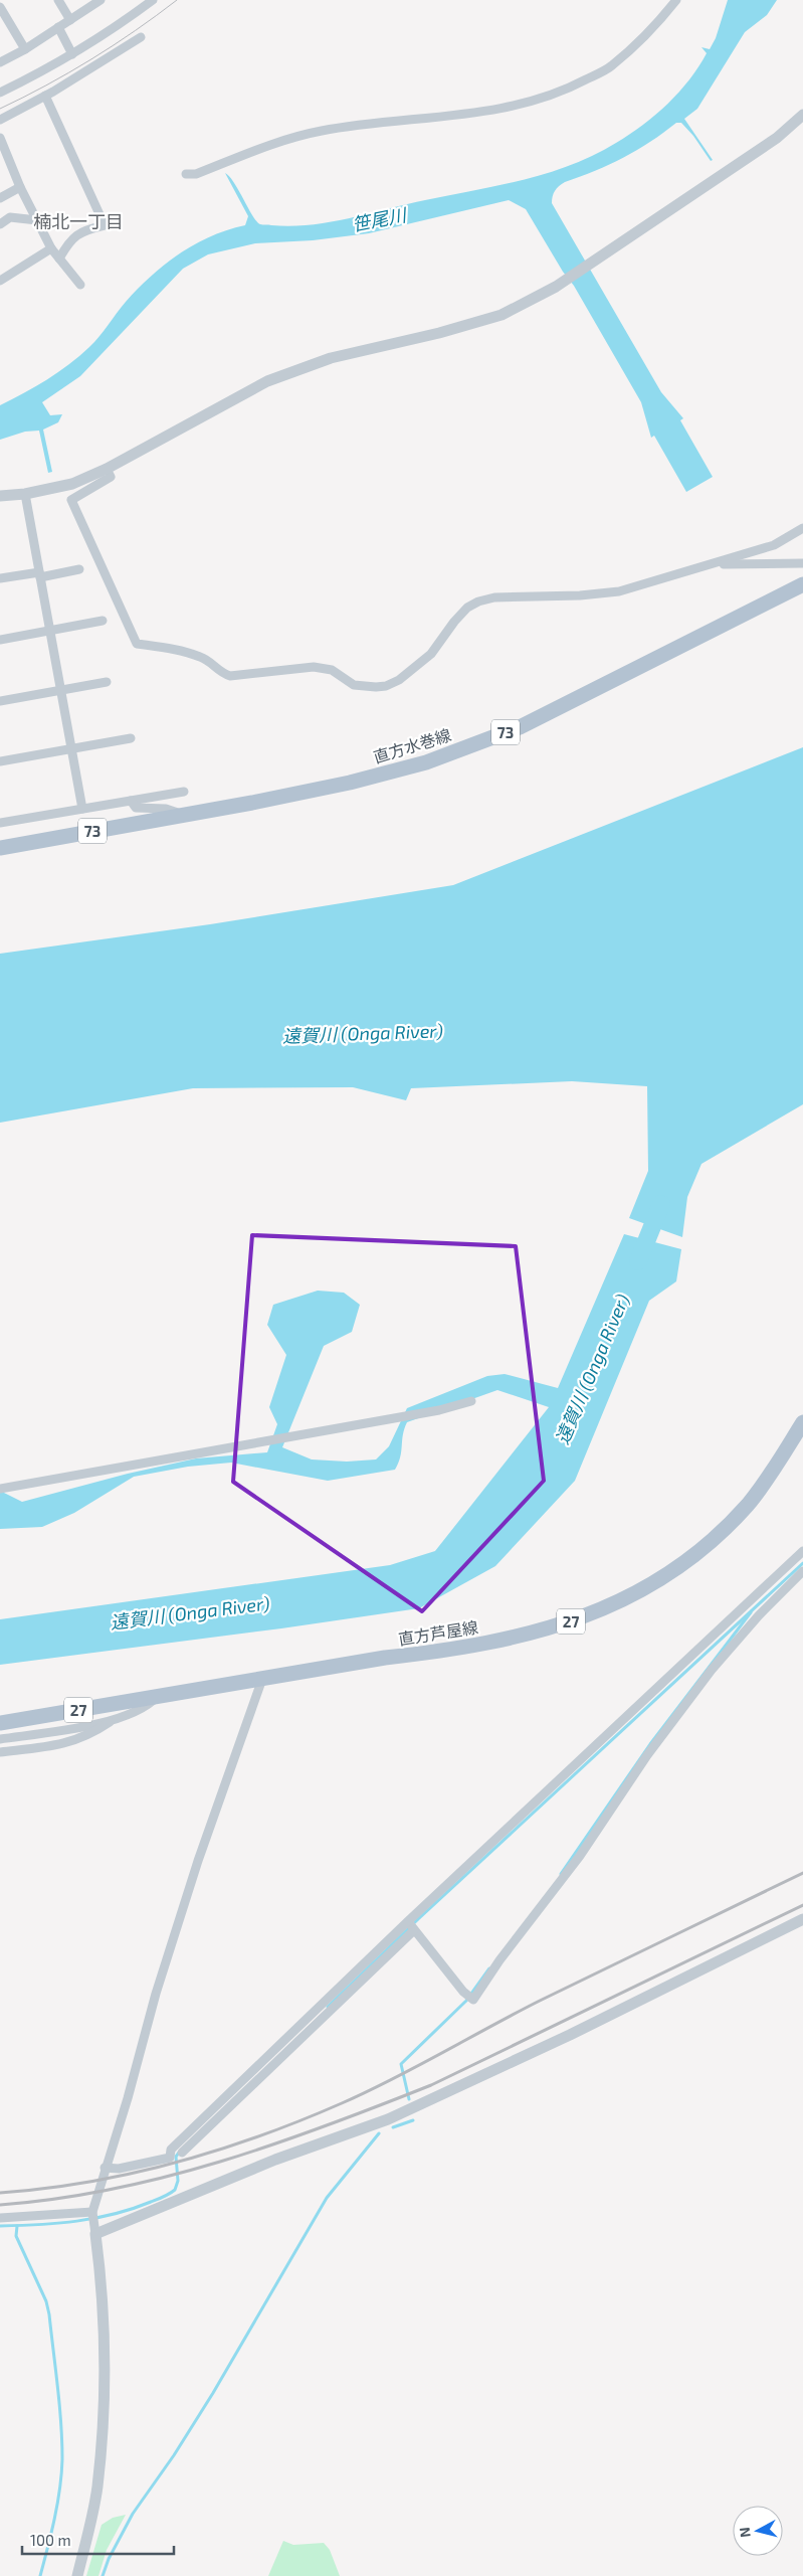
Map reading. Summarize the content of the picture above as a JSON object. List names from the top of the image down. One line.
{"streets":{"main road":["73","直方水巻線","27","直方芦屋線"]},"districts":["楠北一丁目"],"water":["笹尾川","遠賀川 (Onga River)"],"scale_bar":"100 m","north":"left"}
